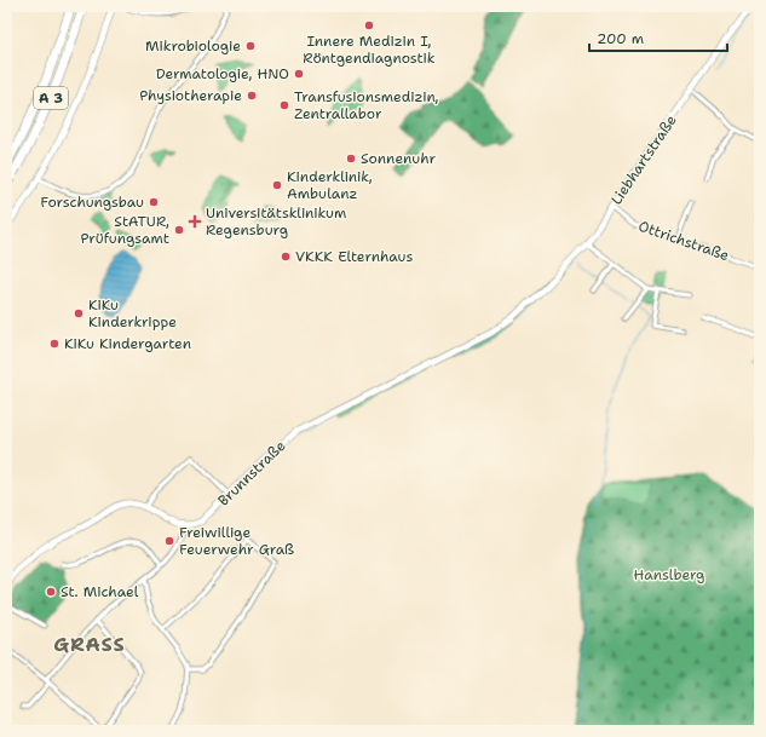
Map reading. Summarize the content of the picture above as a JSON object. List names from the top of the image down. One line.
{"streets":{"highway":["A 3"],"street":["Liebhartstraße","Ottrichstraße","Brunnstraße"]},"crossings":[["Liebhartstraße","Ottrichstraße"],["Liebhartstraße","Brunnstraße"]],"districts":["GRASS"],"parks":["Hanslberg"],"places":{"other":["Innere Medizin I, Röntgendiagnostik","Mikrobiologie","Dermatologie, HNO","Physiotherapie","Transfusionsmedizin, Zentrallabor","Sonnenuhr","Kinderklinik, Ambulanz","Forschungsbau","StATUR, Prüfungsamt","VKKK Elternhaus","KiKu Kinderkrippe","KiKu Kindergarten","Freiwillige Feuerwehr Graß","St. Michael"],"health":["Universitätsklinikum Regensburg"]},"scale_bar":"200 m"}
